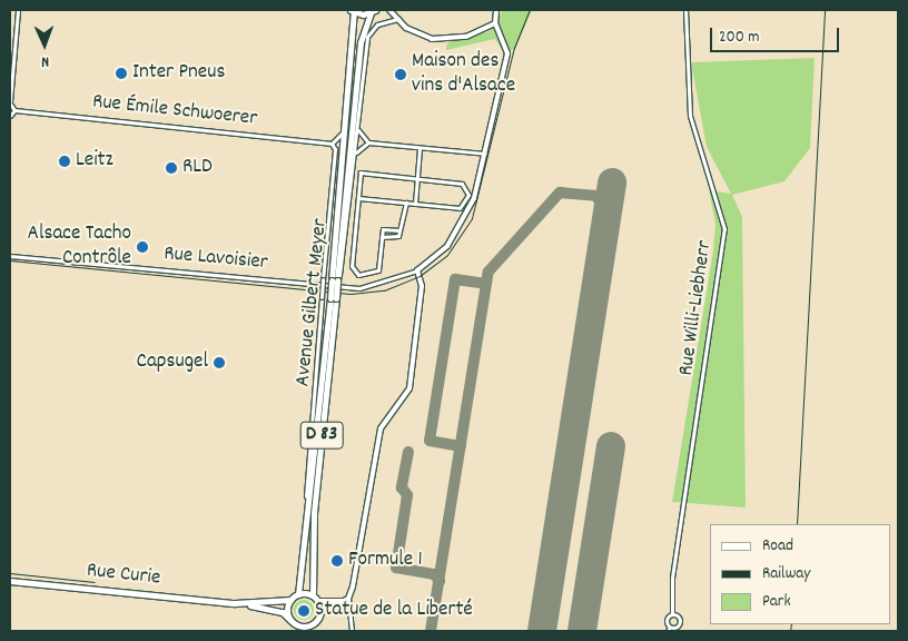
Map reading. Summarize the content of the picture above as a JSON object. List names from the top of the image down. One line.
{"streets":{"main road":["Avenue Gilbert Meyer","D 83","Rue Curie"],"street":["Rue Émile Schwoerer","Rue Lavoisier","Rue Willi-Liebherr"]},"crossings":[["Avenue Gilbert Meyer","Rue Curie"]],"places":["Inter Pneus","Maison des vins d'Alsace","Leitz","RLD","Alsace Tacho Contrôle","Capsugel","Formule 1","Statue de la Liberté"],"legend":["Road","Railway","Park"],"scale_bar":"200 m","north":"bottom"}
